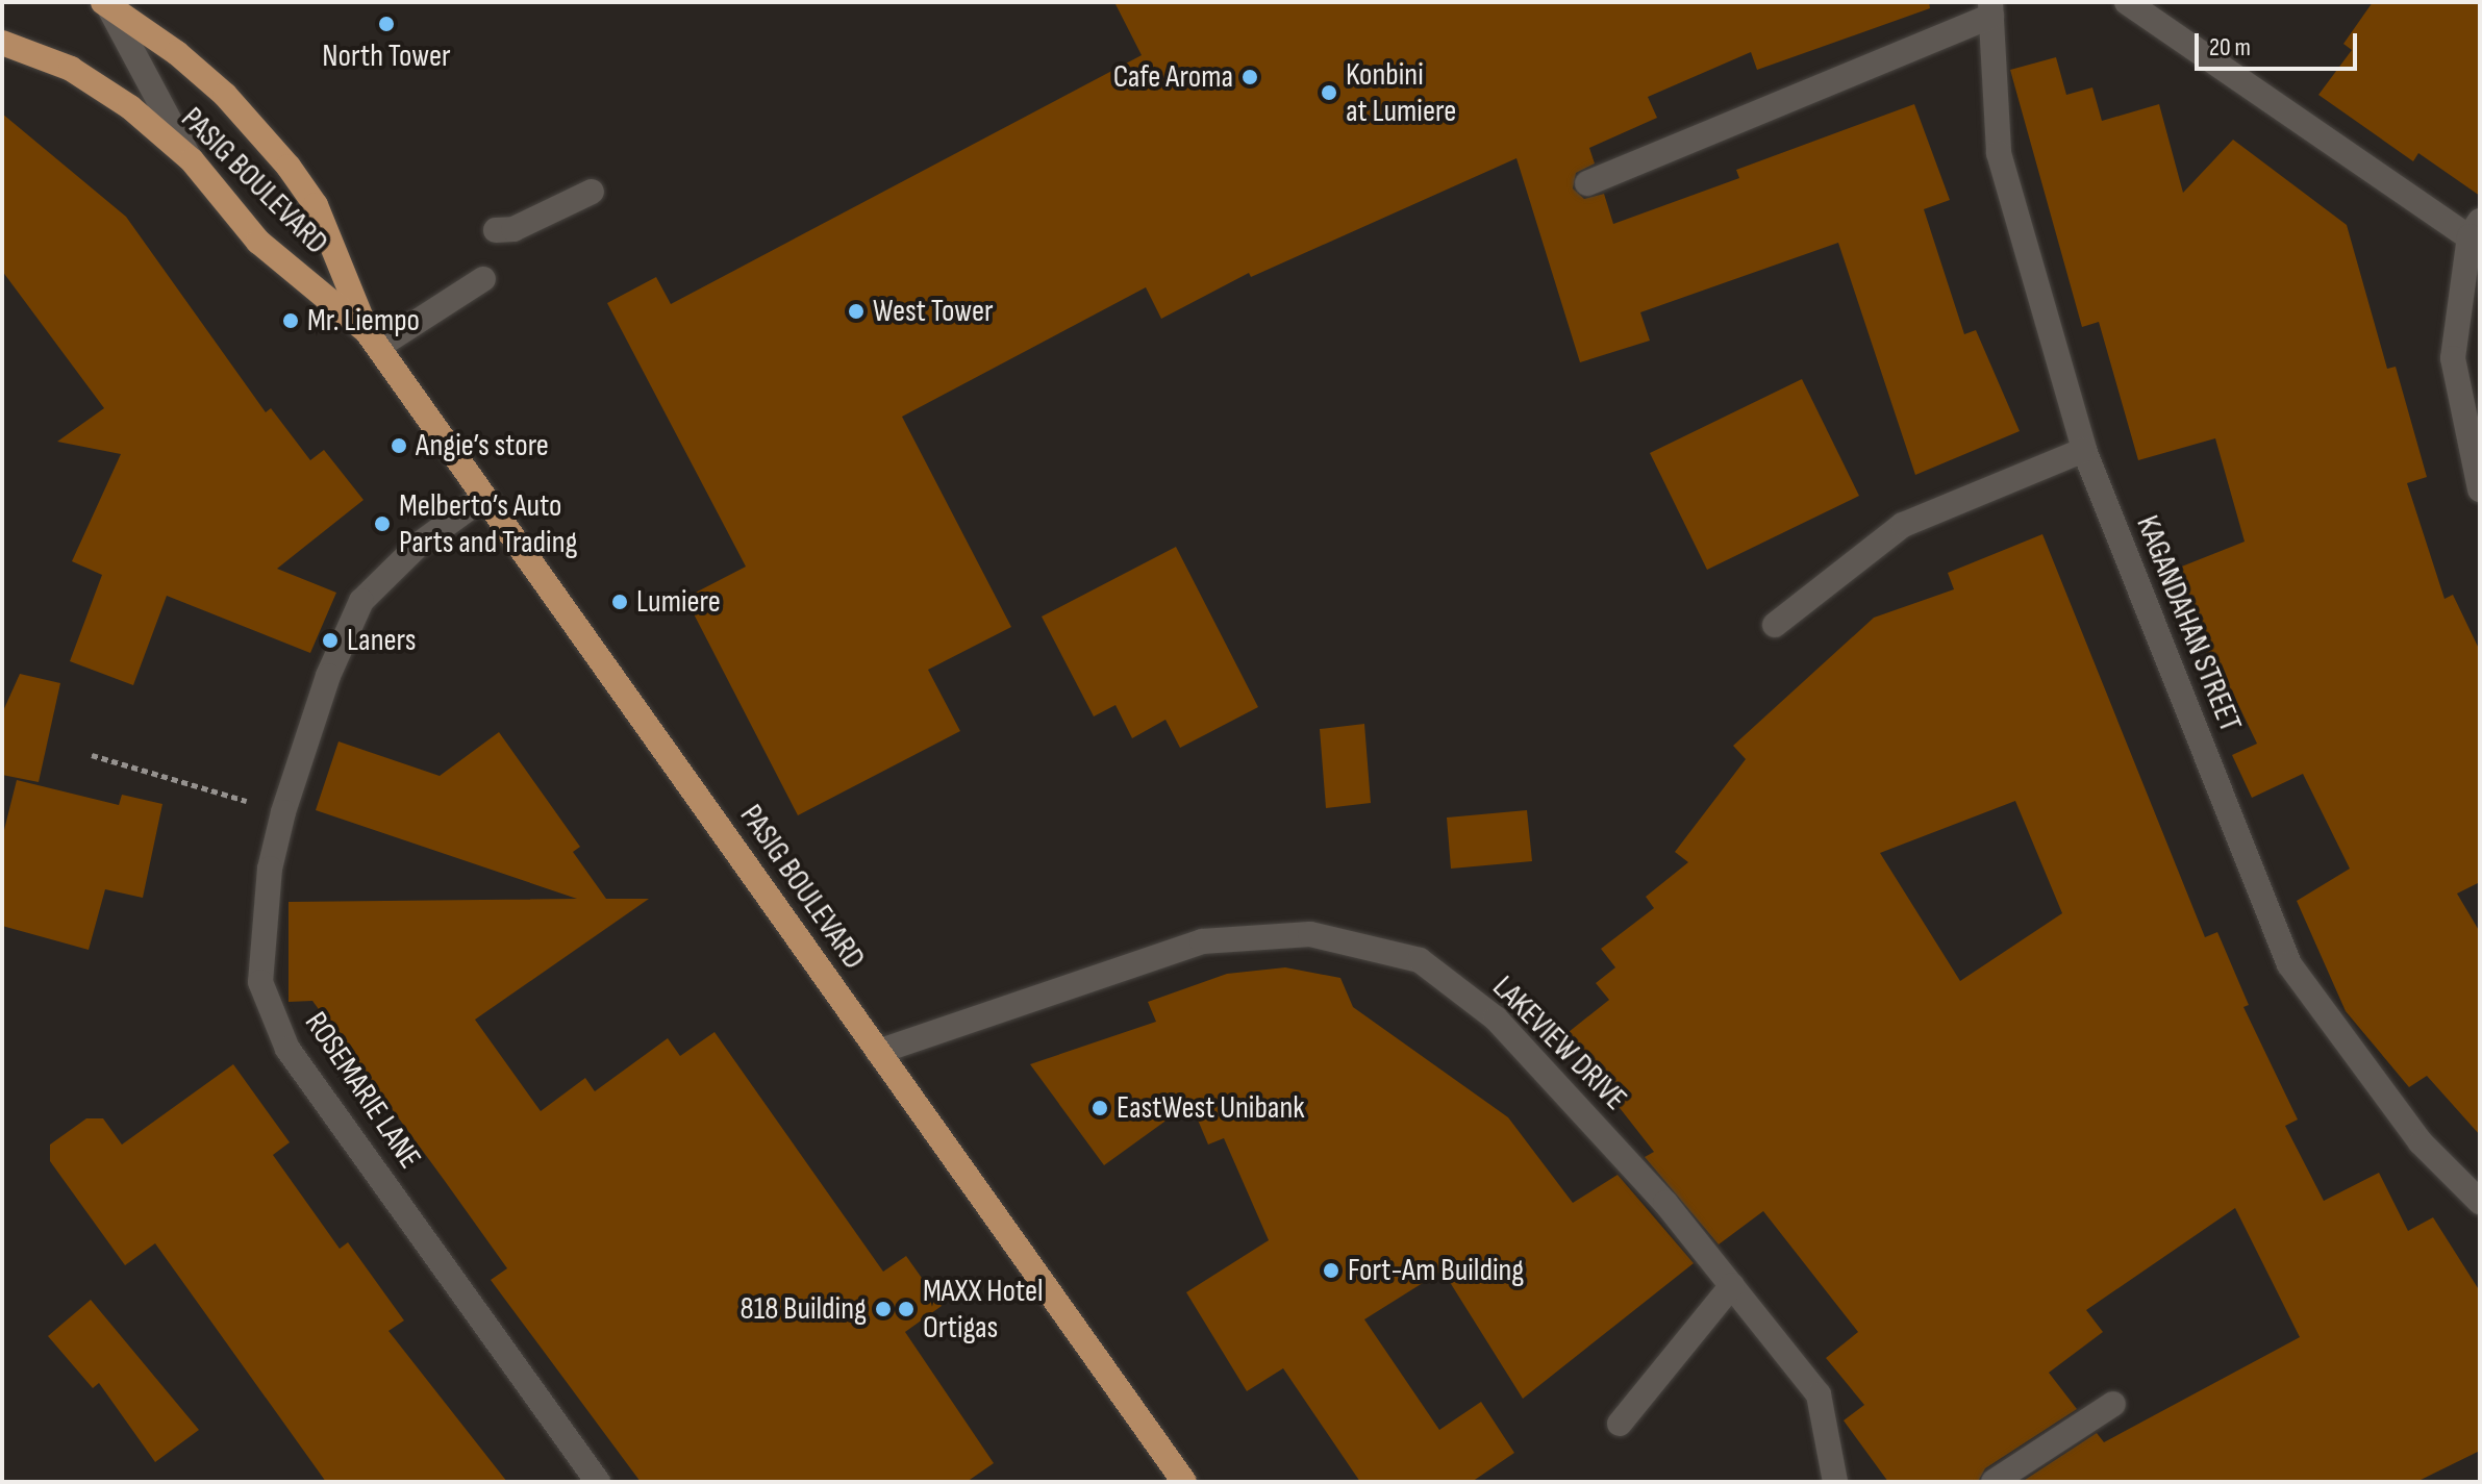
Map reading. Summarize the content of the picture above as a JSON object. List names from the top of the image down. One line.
{"streets":{"main road":["PASIG BOULEVARD"],"street":["KAGANDAHAN STREET","LAKEVIEW DRIVE","ROSEMARIE LANE"]},"crossings":[["PASIG BOULEVARD","LAKEVIEW DRIVE"],["PASIG BOULEVARD","ROSEMARIE LANE"]],"places":["North Tower","Cafe Aroma","Konbini at Lumiere","West Tower","Mr. Liempo","Angie’s store","Melberto’s Auto Parts and Trading","Lumiere","Laners","EastWest Unibank","Fort-Am Building","818 Building","MAXX Hotel Ortigas"],"scale_bar":"20 m"}
